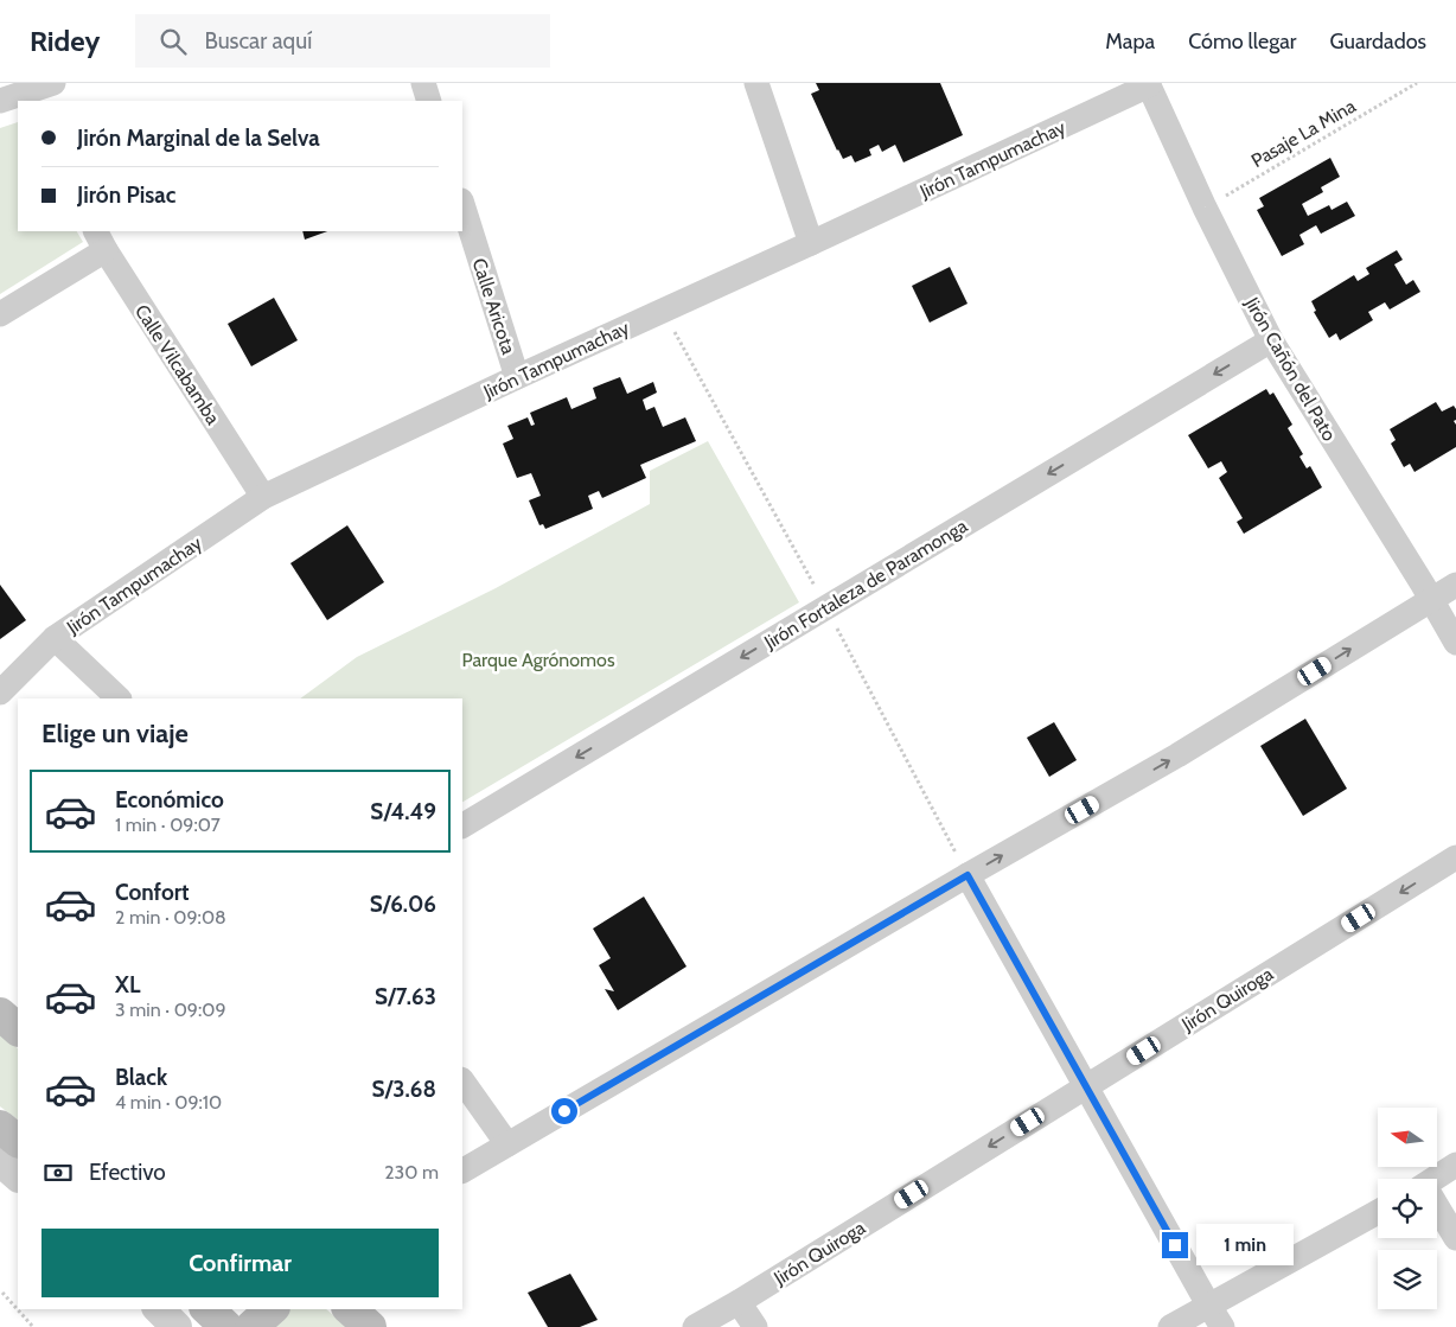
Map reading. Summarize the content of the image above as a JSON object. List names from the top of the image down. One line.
{"streets":{"street":["Jirón Tampumachay","Calle Aricota","Calle Vilcabamba","Jirón Cañón del Pato","Jirón Fortaleza de Paramonga","Jirón Quiroga"],"path":["Pasaje La Mina"]},"crossings":[["Pasaje La Mina","Jirón Cañón del Pato"],["Jirón Tampumachay","Calle Aricota"],["Jirón Tampumachay","Calle Vilcabamba"],["Jirón Tampumachay","Jirón Cañón del Pato"],["Jirón Cañón del Pato","Jirón Fortaleza de Paramonga"]],"one_way":["Jirón Fortaleza de Paramonga","Jirón Quiroga"],"parks":["Parque Agrónomos"],"north":"left","page":{"header":"Ridey","search":"Buscar aquí","nav":["Mapa","Cómo llegar","Guardados"],"banner":["Jirón Marginal de la Selva","Jirón Pisac"],"heading":"Elige un viaje","list":[{"name":"Económico","note":"1 min · 09:07","value":"S/4.49"},{"name":"Confort","note":"2 min · 09:08","value":"S/6.06"},{"name":"XL","note":"3 min · 09:09","value":"S/7.63"},{"name":"Black","note":"4 min · 09:10","value":"S/3.68"}],"pay":["Efectivo","230 m"],"buttons":"Confirmar","bubble":"1 min"}}
